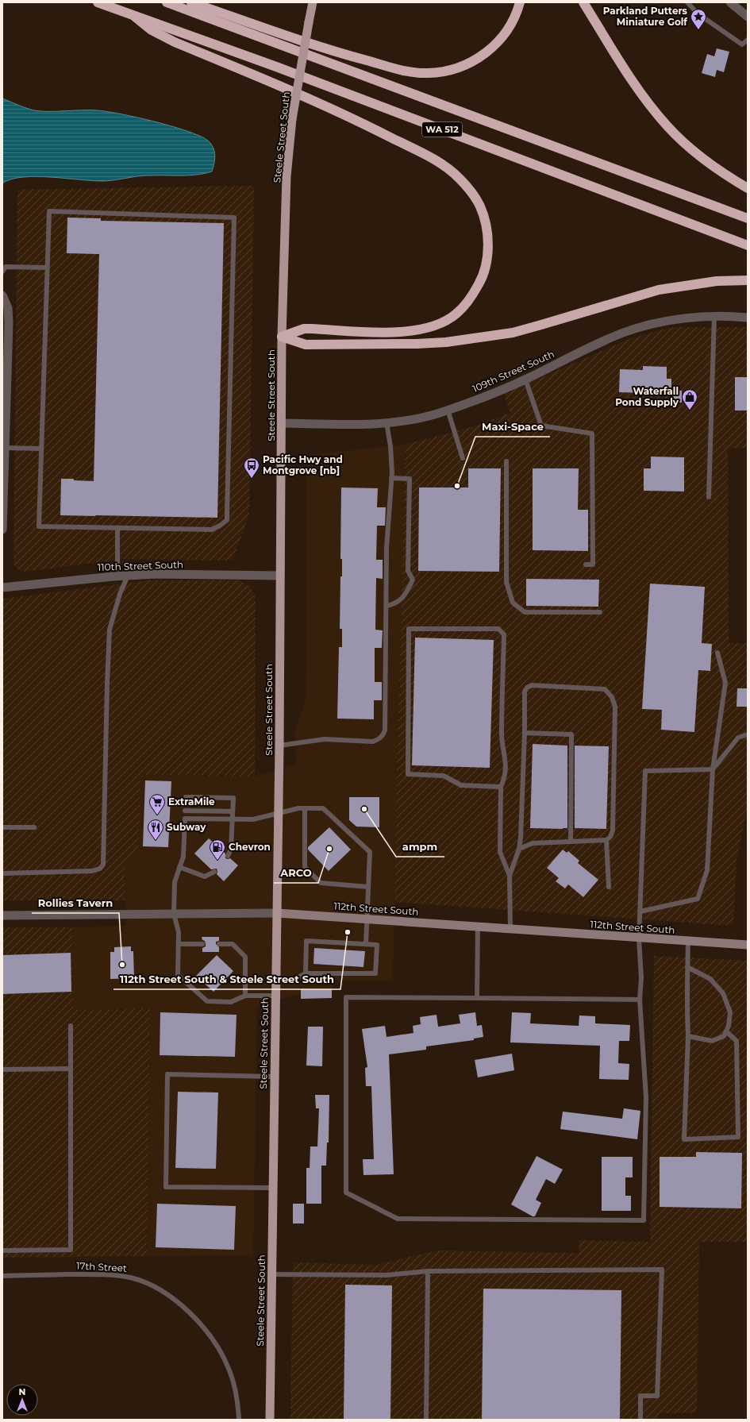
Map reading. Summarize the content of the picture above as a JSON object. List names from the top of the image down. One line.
{"streets":{"highway":["WA 512"],"main road":["Steele Street South","112th Street South"],"street":["109th Street South","110th Street South"],"lane":["17th Street"]},"crossings":[["Steele Street South","109th Street South"],["Steele Street South","110th Street South"],["Steele Street South","112th Street South"]],"places":{"place":["Parkland Putters Miniature Golf"],"shop":["Waterfall Pond Supply"],"bus stop":["Pacific Hwy and Montgrove [nb]"],"other":["Maxi-Space","ampm","ARCO","112th Street South & Steele Street South","Rollies Tavern"],"supermarket":["ExtraMile"],"restaurant":["Subway"],"fuel station":["Chevron"]},"north":"top"}
